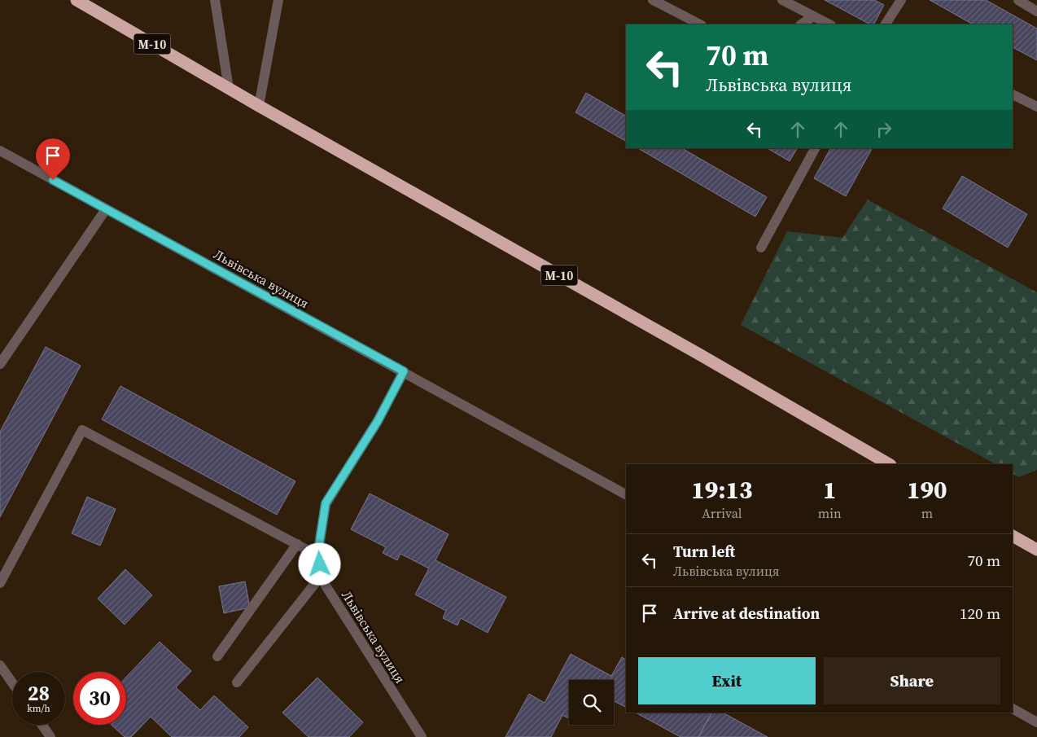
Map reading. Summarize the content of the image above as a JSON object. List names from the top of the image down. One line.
{"streets":{"highway":["М-10"],"street":["Львівська вулиця"]},"page":{"turn":["70 m","Львівська вулиця"],"eta":["19:13","Arrival","1","min","190","m"],"list":[{"name":"Turn left","note":"Львівська вулиця","value":"70 m"},{"name":"Arrive at destination","value":"120 m"}],"buttons":["Exit","Share"],"speed":"28 km/h","limit":"30"}}
